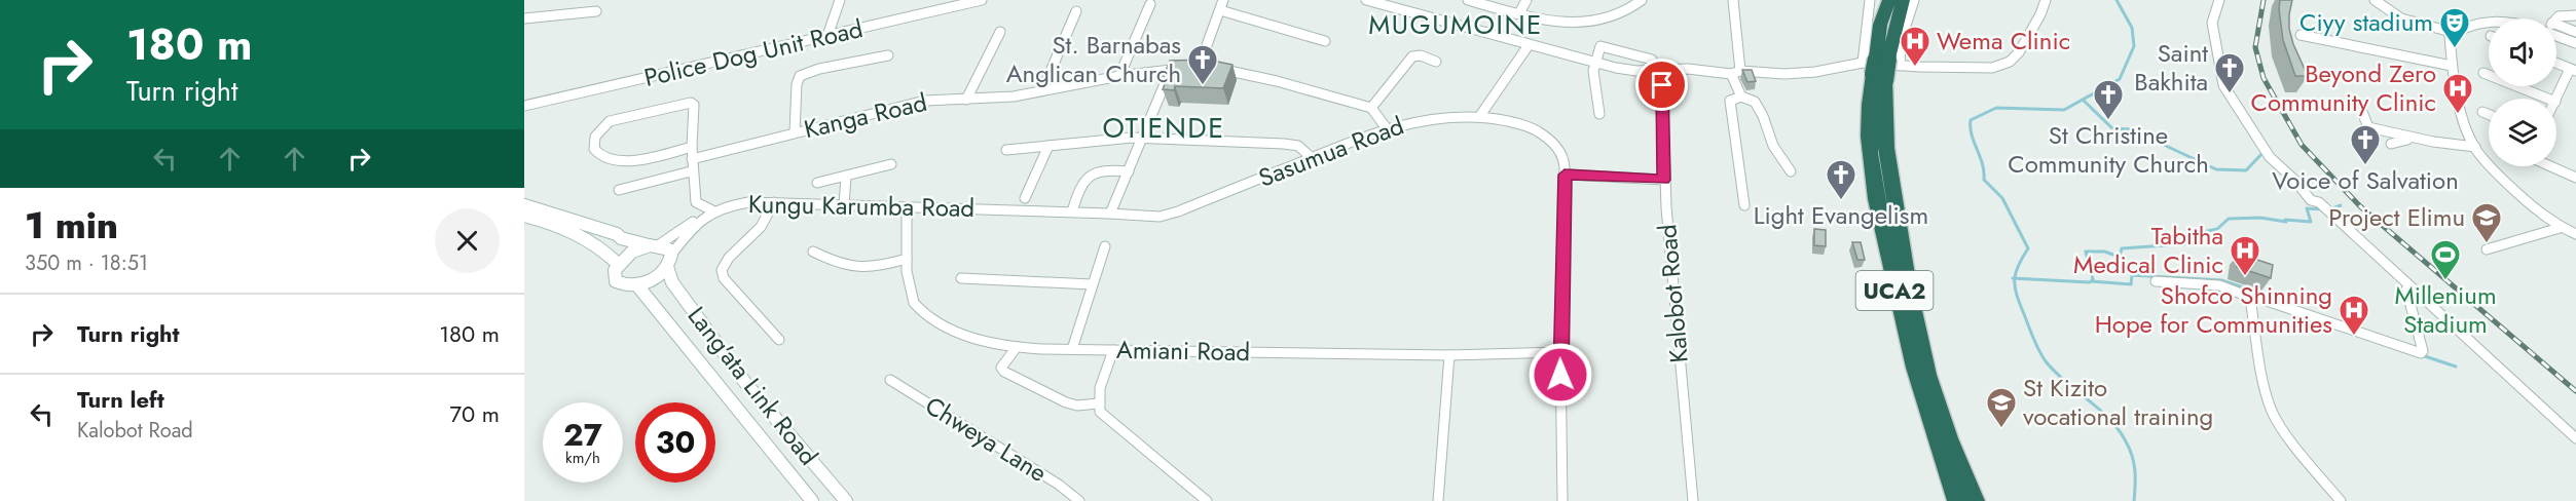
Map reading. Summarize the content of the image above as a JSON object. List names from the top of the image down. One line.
{"streets":{"highway":["UCA2"],"main road":["Lang'ata Link Road"],"street":["Police Dog Unit Road","Kanga Road","Sasumua Road","Kungu Karumba Road","Kalobot Road","Amiani Road","Chweya Lane"]},"crossings":[["Sasumua Road","Kungu Karumba Road"],["Sasumua Road","Amiani Road"],["Kungu Karumba Road","Amiani Road"],["Kungu Karumba Road","Lang'ata Link Road"]],"districts":["MUGUMOINE","OTIENDE"],"places":{"theatre":["Ciyy stadium"],"hospital":["Wema Clinic","Beyond Zero Community Clinic","Tabitha Medical Clinic","Shofco Shinning Hope for Communities"],"church":["St. Barnabas Anglican Church","Saint Bakhita","St Christine Community Church","Voice of Salvation","Light Evangelism"],"school or university":["Project Elimu","St Kizito vocational training"],"sports":["Millenium Stadium"]},"page":{"turn":["180 m","Turn right"],"heading":["1 min","350 m · 18:51"],"list":[{"name":"Turn right","value":"180 m"},{"name":"Turn left","note":"Kalobot Road","value":"70 m"}],"speed":"27 km/h","limit":"30"}}
